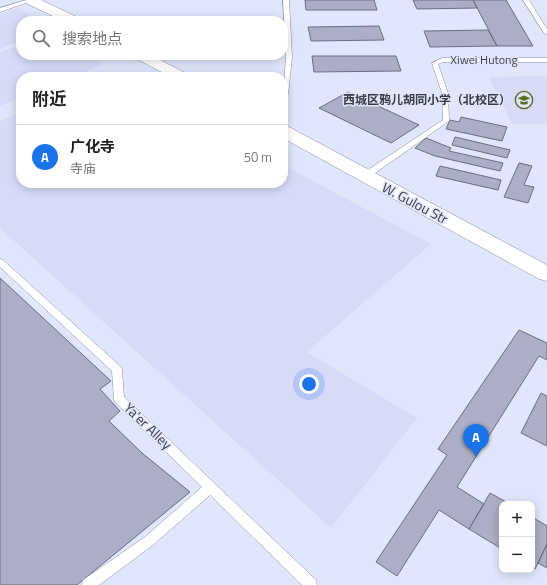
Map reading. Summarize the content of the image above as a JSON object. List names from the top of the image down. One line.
{"streets":{"main road":["W. Gulou Str"],"lane":["Xiwei Hutong","Ya'er Alley"]},"crossings":[["Xiwei Hutong","W. Gulou Str"]],"places":{"school or university":["西城区鸦儿胡同小学（北校区）"]},"page":{"search":"搜索地点","heading":"附近","list":[{"mark":"A","name":"广化寺","note":"寺庙","value":"50 m"}],"pins":"A","map_buttons":["+","−"]}}
